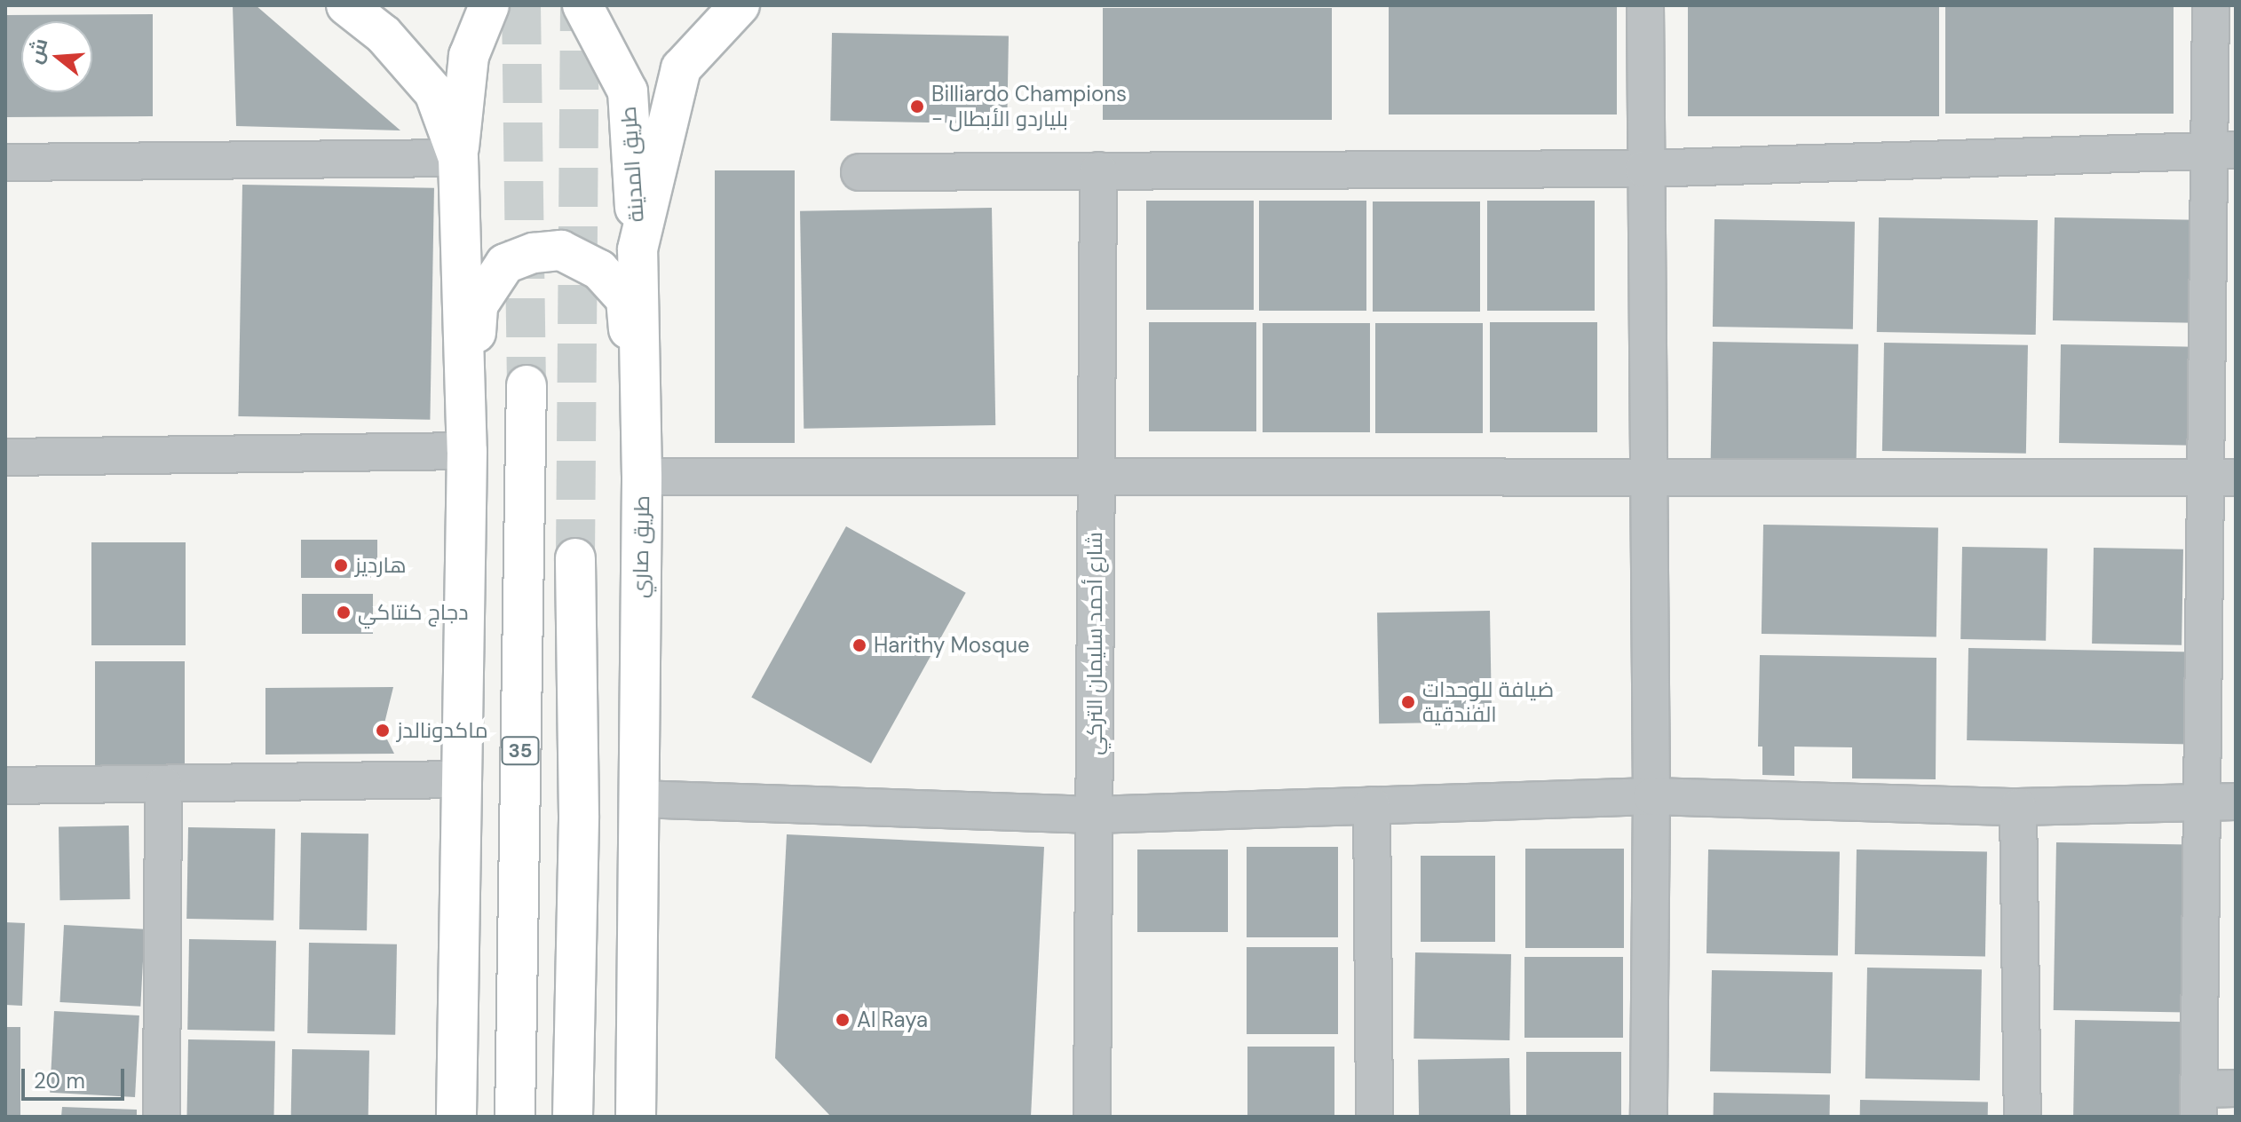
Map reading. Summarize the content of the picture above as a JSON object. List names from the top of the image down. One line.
{"streets":{"main road":["طريق المدينة","طريق صاري","35"],"street":["شارع أحمد سليمان التركي"]},"crossings":[["طريق المدينة","طريق صاري"]],"places":["Billiardo Champions - بلياردو الأبطال","هارديز","دجاج كنتاكي","Harithy Mosque","ضيافة للوحدات الفندقية","ماكدونالدز","Al Raya"],"scale_bar":"20 m","north":"left"}
